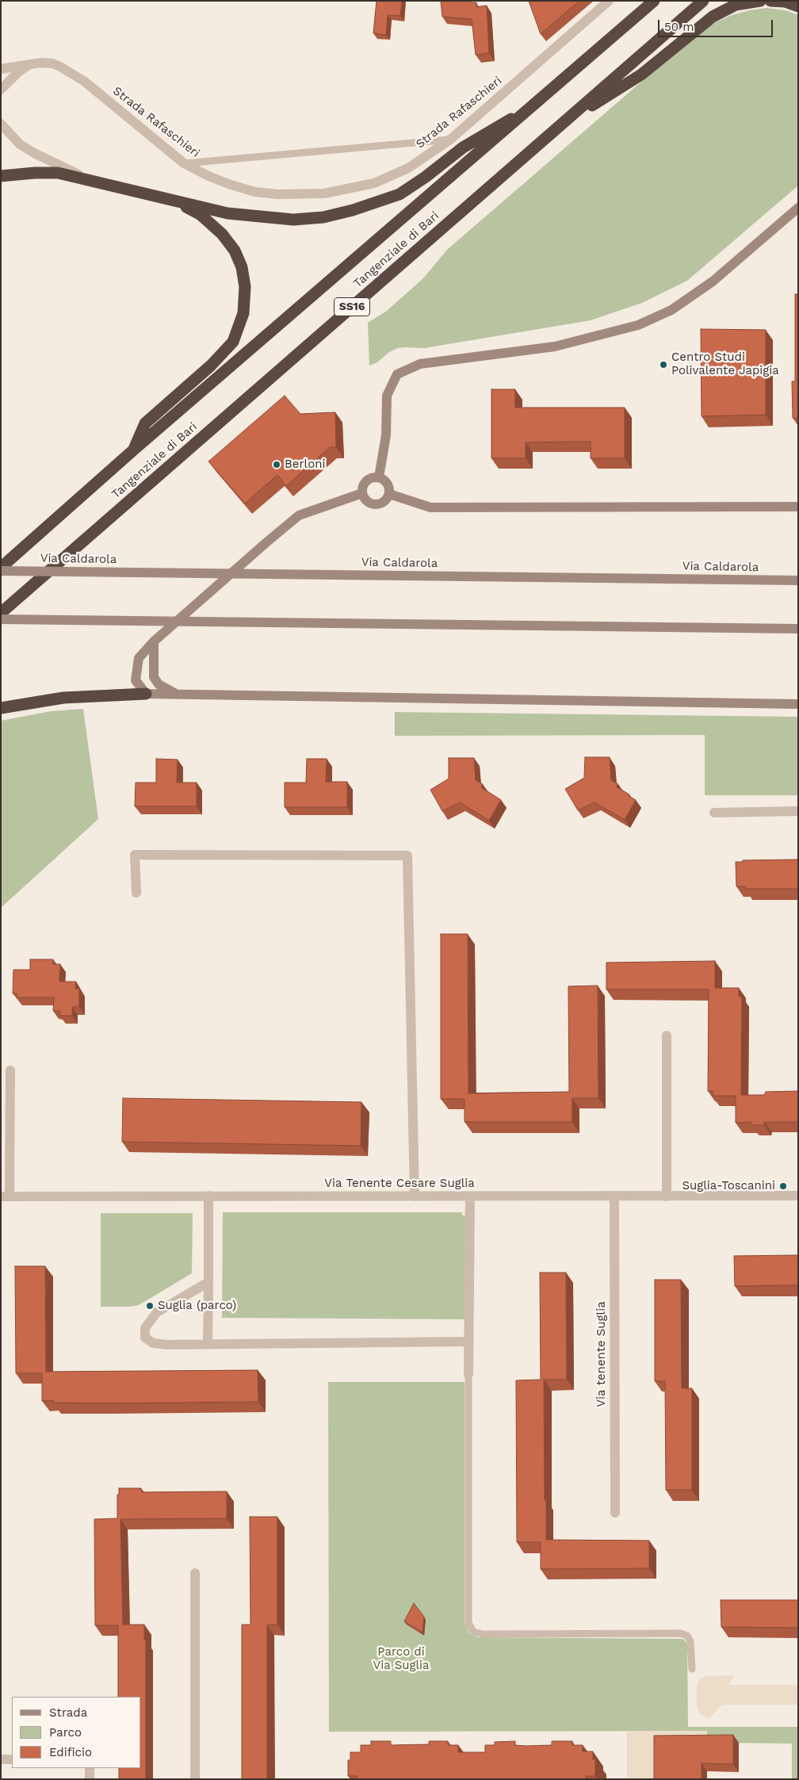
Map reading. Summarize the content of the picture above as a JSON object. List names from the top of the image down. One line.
{"streets":{"highway":["Tangenziale di Bari","SS16"],"street":["Strada Rafaschieri","Via Caldarola","Via Tenente Cesare Suglia","Via tenente Suglia"]},"crossings":[["Tangenziale di Bari","Via Caldarola"],["Via Tenente Cesare Suglia","Via tenente Suglia"]],"parks":["Parco di Via Suglia"],"places":["Centro Studi Polivalente Japigia","Berloni","Suglia-Toscanini","Suglia (parco)"],"legend":["Strada","Parco","Edificio"],"scale_bar":"50 m"}
